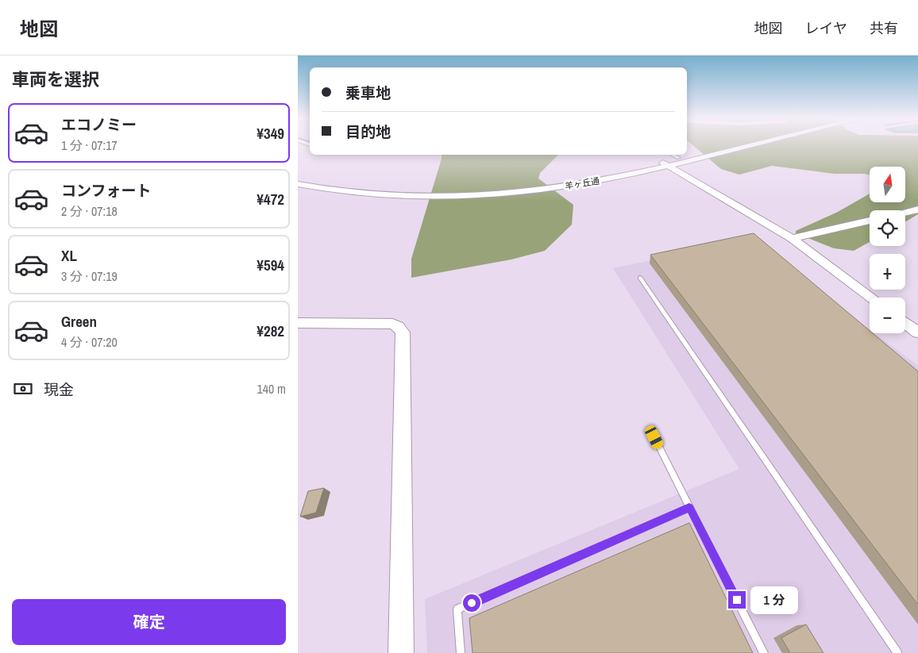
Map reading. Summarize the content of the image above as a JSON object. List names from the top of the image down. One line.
{"streets":{"main road":["羊ヶ丘通"]},"north":"top","page":{"header":"地図","nav":["地図","レイヤ","共有"],"heading":"車両を選択","banner":["乗車地","目的地"],"list":[{"name":"エコノミー","note":"1 分 · 07:17","value":"¥349"},{"name":"コンフォート","note":"2 分 · 07:18","value":"¥472"},{"name":"XL","note":"3 分 · 07:19","value":"¥594"},{"name":"Green","note":"4 分 · 07:20","value":"¥282"}],"map_buttons":["+","−"],"pay":["現金","140 m"],"bubble":"1 分","buttons":"確定"}}
